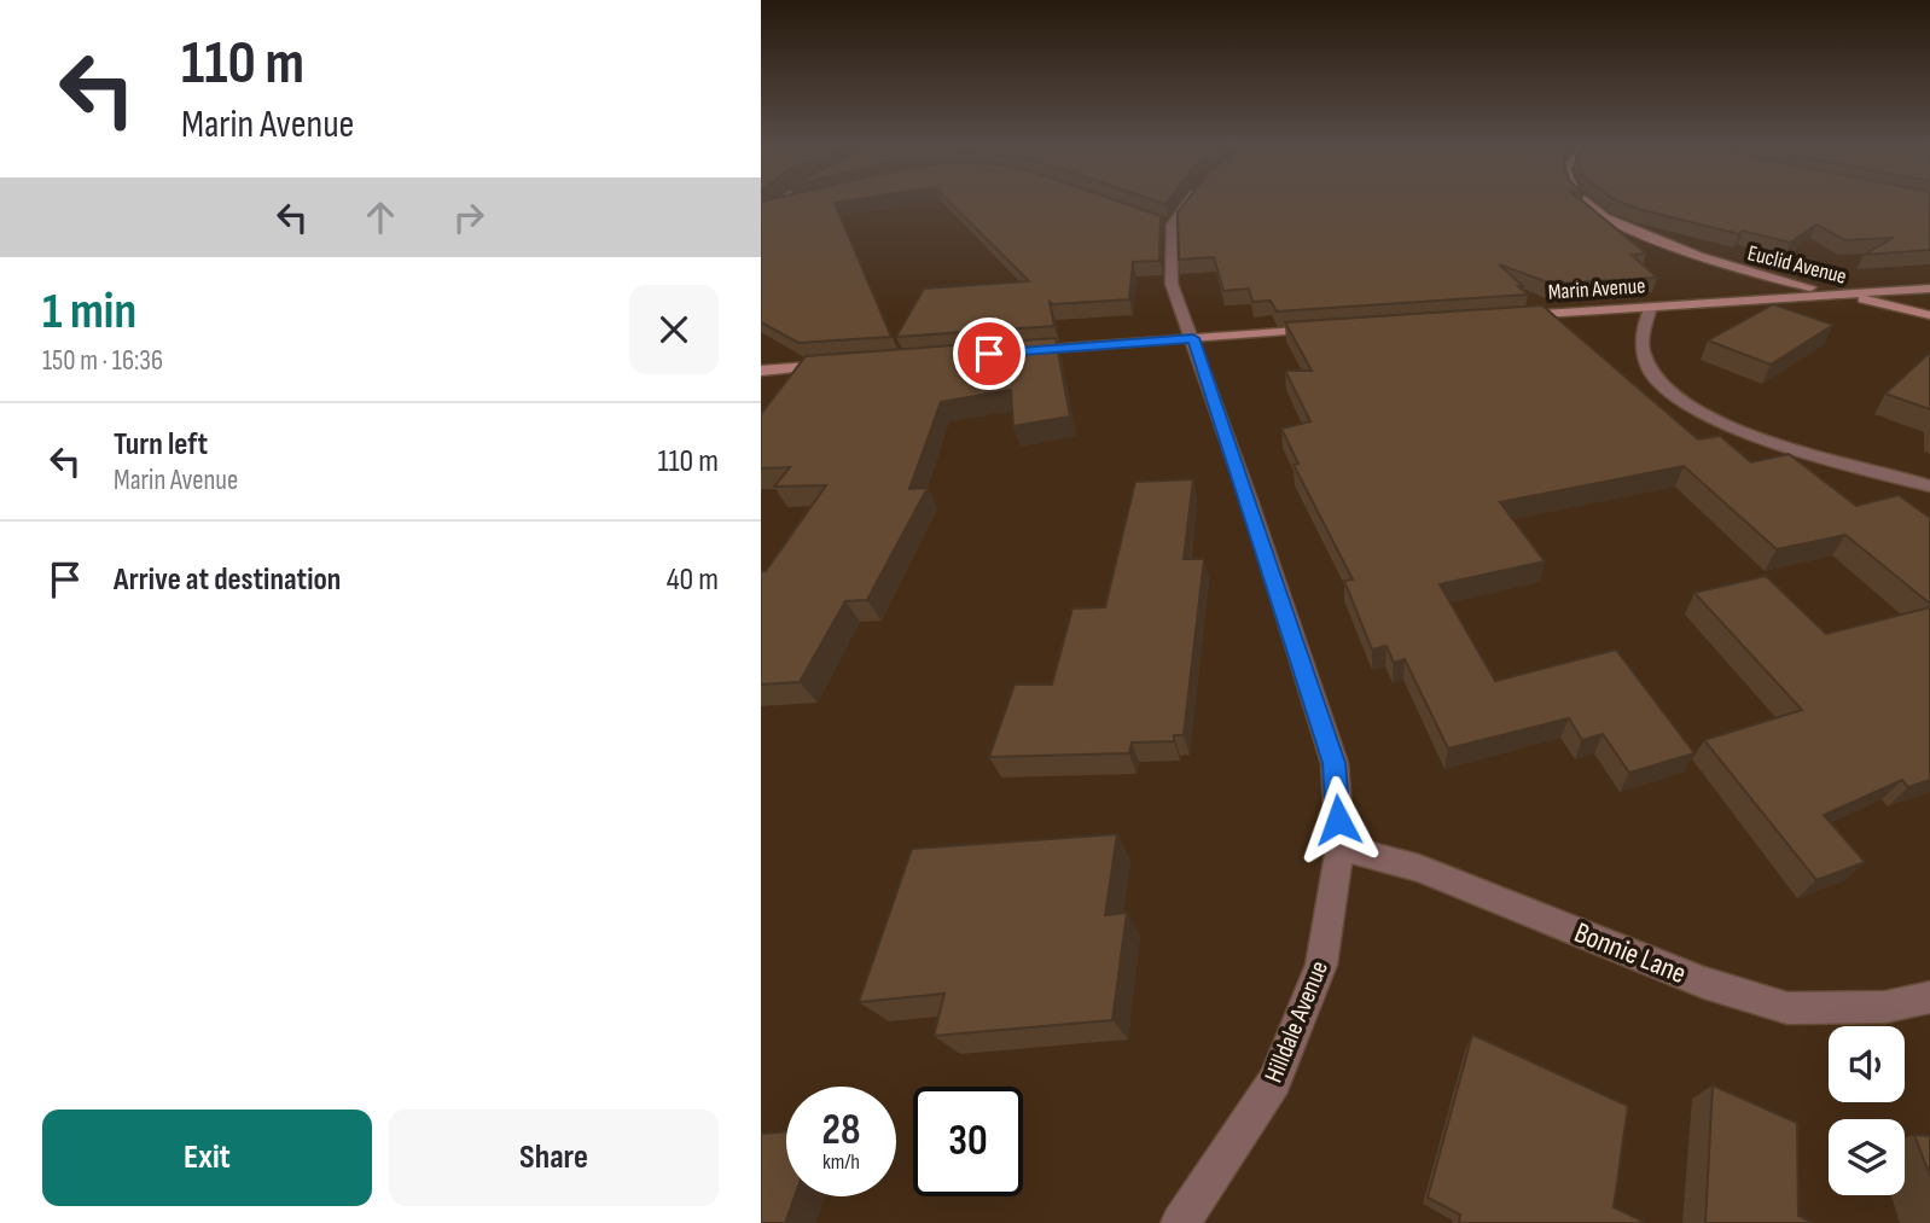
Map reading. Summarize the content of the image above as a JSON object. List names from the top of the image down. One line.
{"streets":{"street":["Euclid Avenue","Marin Avenue","Bonnie Lane","Hilldale Avenue"]},"crossings":[["Euclid Avenue","Marin Avenue"],["Bonnie Lane","Hilldale Avenue"]],"page":{"turn":["110 m","Marin Avenue"],"heading":["1 min","150 m · 16:36"],"list":[{"name":"Turn left","note":"Marin Avenue","value":"110 m"},{"name":"Arrive at destination","value":"40 m"}],"speed":"28 km/h","limit":"30","buttons":["Exit","Share"]}}
